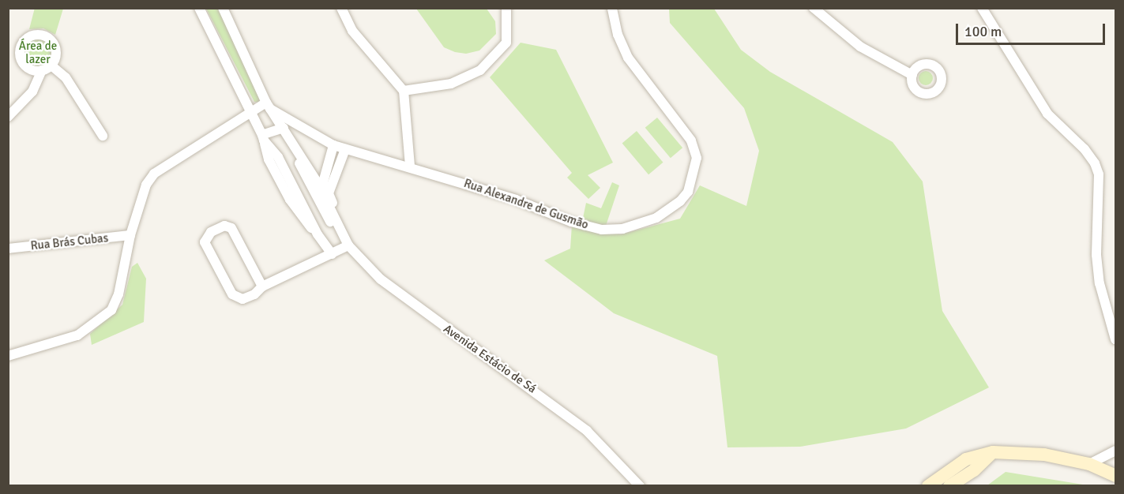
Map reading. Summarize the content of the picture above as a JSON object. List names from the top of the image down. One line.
{"streets":{"street":["Rua Alexandre de Gusmão","Rua Brás Cubas","Avenida Estácio de Sá"]},"crossings":[["Rua Alexandre de Gusmão","Avenida Estácio de Sá"]],"parks":["Área de lazer"],"scale_bar":"100 m"}
